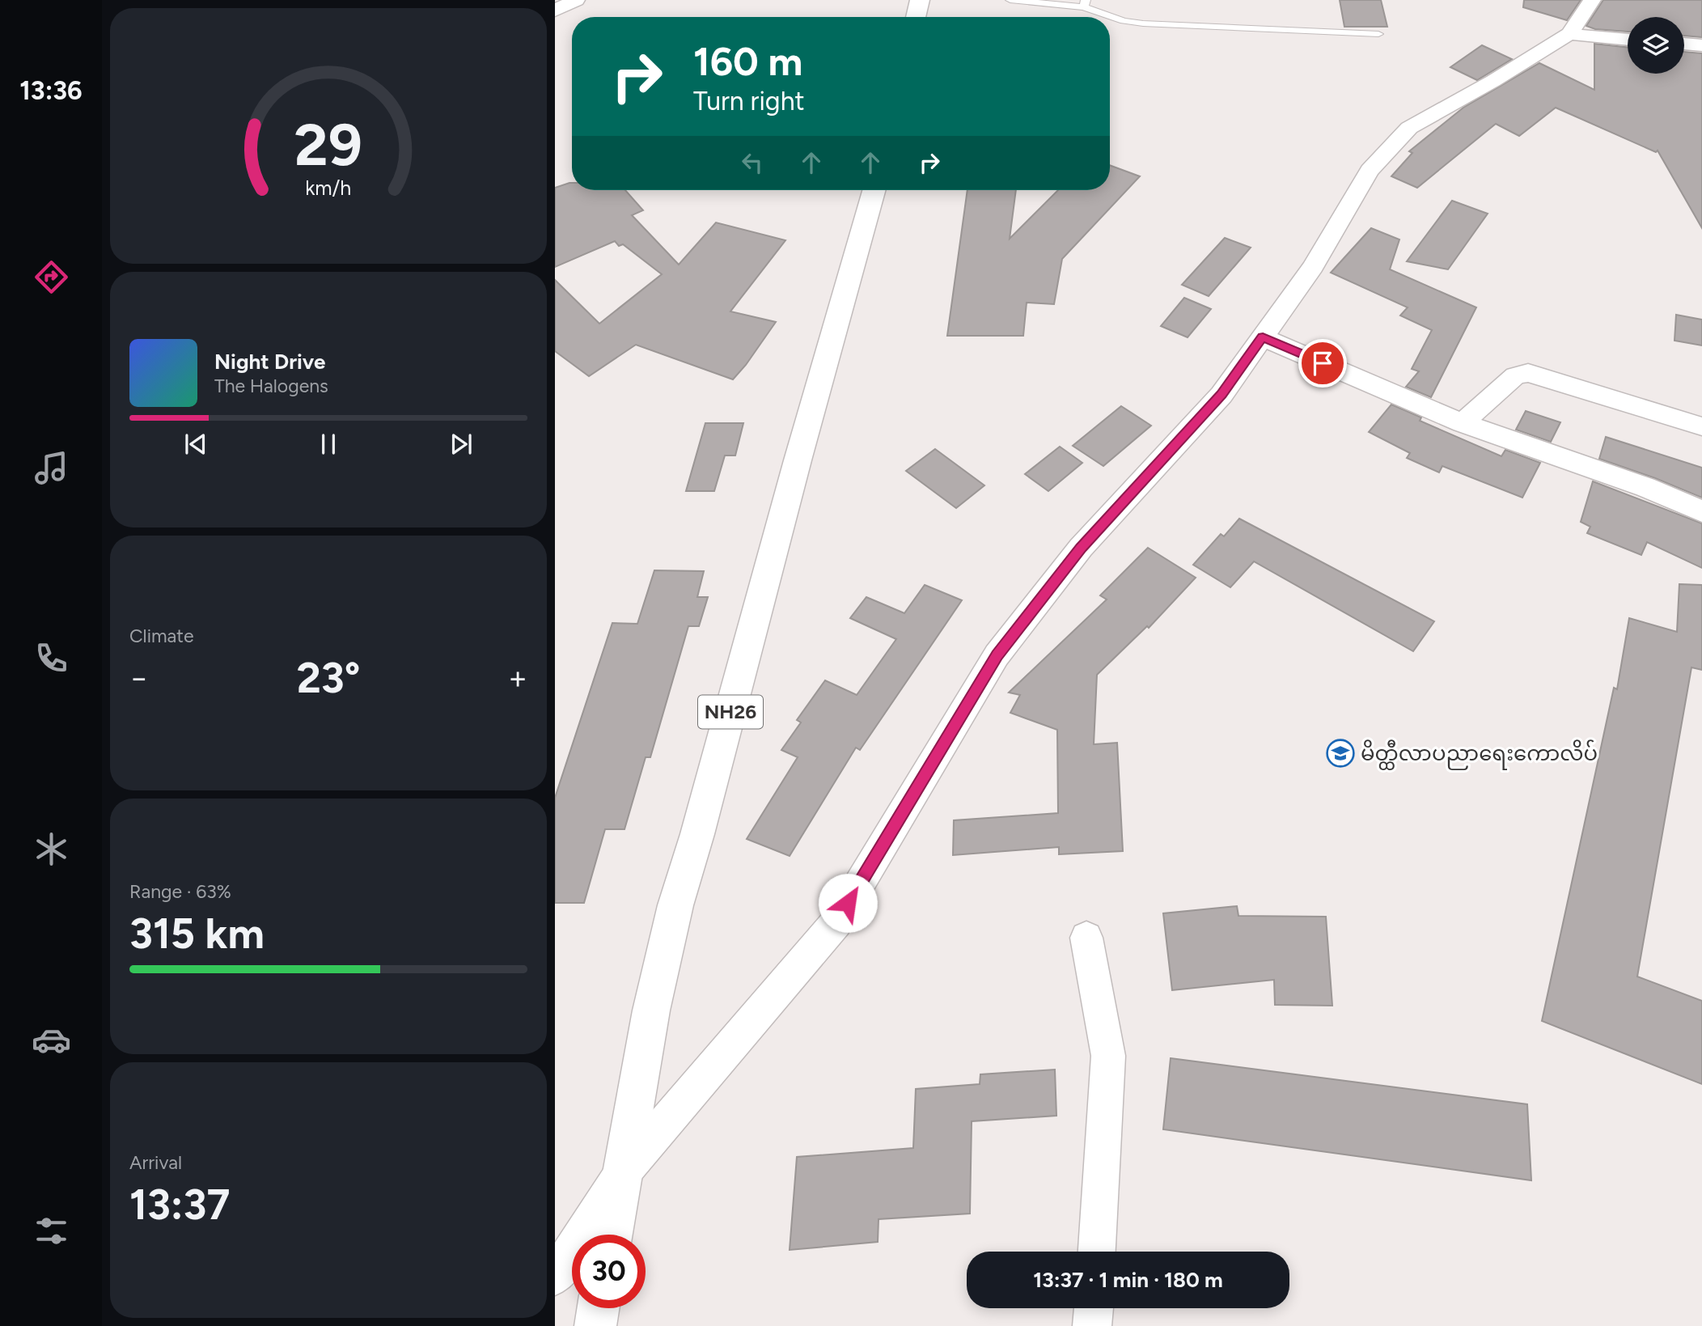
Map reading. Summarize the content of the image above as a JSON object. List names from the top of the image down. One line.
{"streets":{"highway":["NH26"]},"places":{"school or university":["မိတ္ထီလာပညာရေးကောလိပ်"]},"page":{"tabs":"13:36","turn":["160 m","Turn right"],"song":["Night Drive","The Halogens"],"tile":["Climate",["Range · 63%","315 km"],["Arrival","13:37"]],"heat":["−","23°","+"],"limit":"30","trip":"13:37 · 1 min · 180 m","gauge":["29","km/h"]}}
